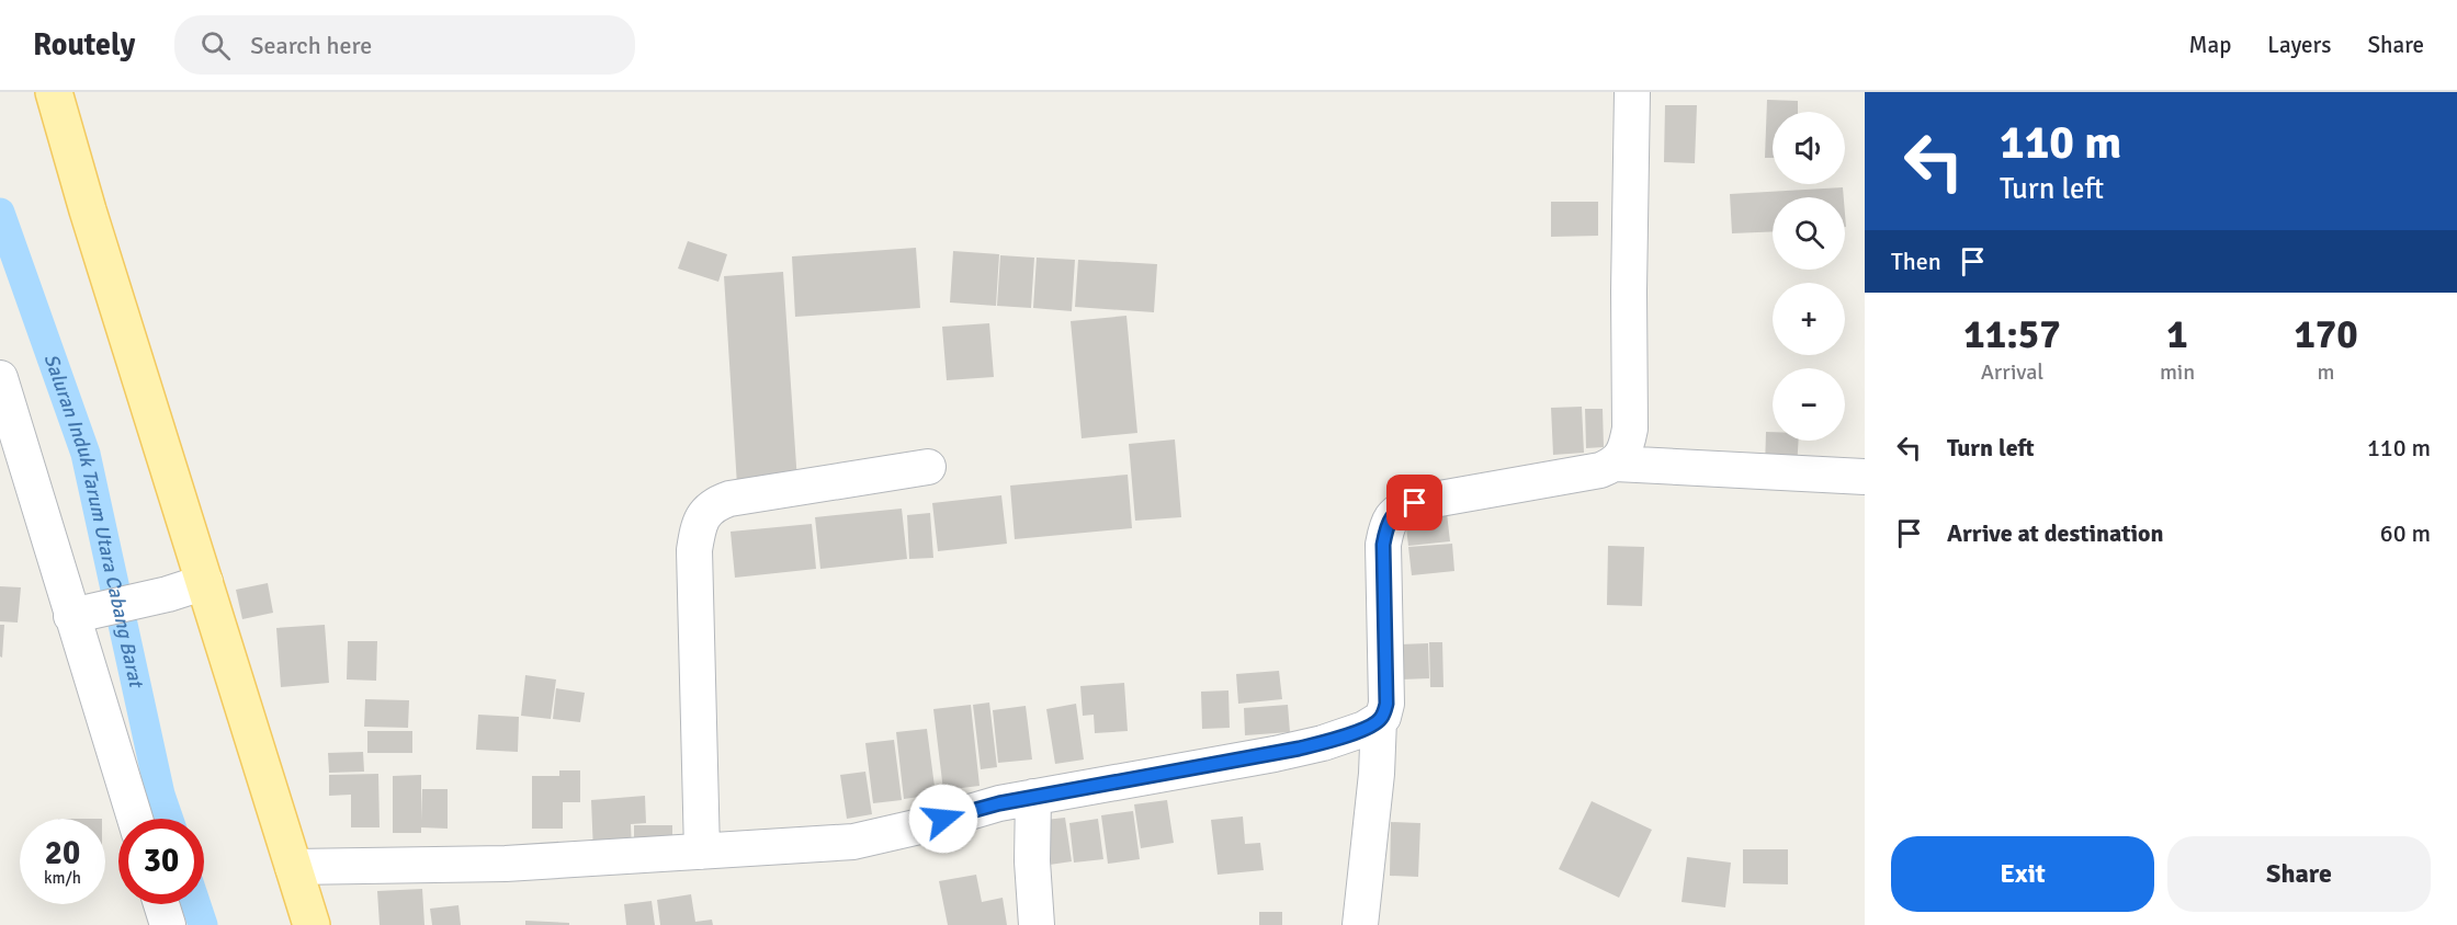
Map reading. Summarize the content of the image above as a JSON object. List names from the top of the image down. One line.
{"water":["Saluran Induk Tarum Utara Cabang Barat"],"page":{"header":"Routely","search":"Search here","nav":["Map","Layers","Share"],"turn":["110 m","Turn left"],"map_buttons":["+","−"],"then":"Then","eta":["11:57","Arrival","1","min","170","m"],"list":[{"name":"Turn left","value":"110 m"},{"name":"Arrive at destination","value":"60 m"}],"speed":"20 km/h","limit":"30","buttons":["Exit","Share"]}}
